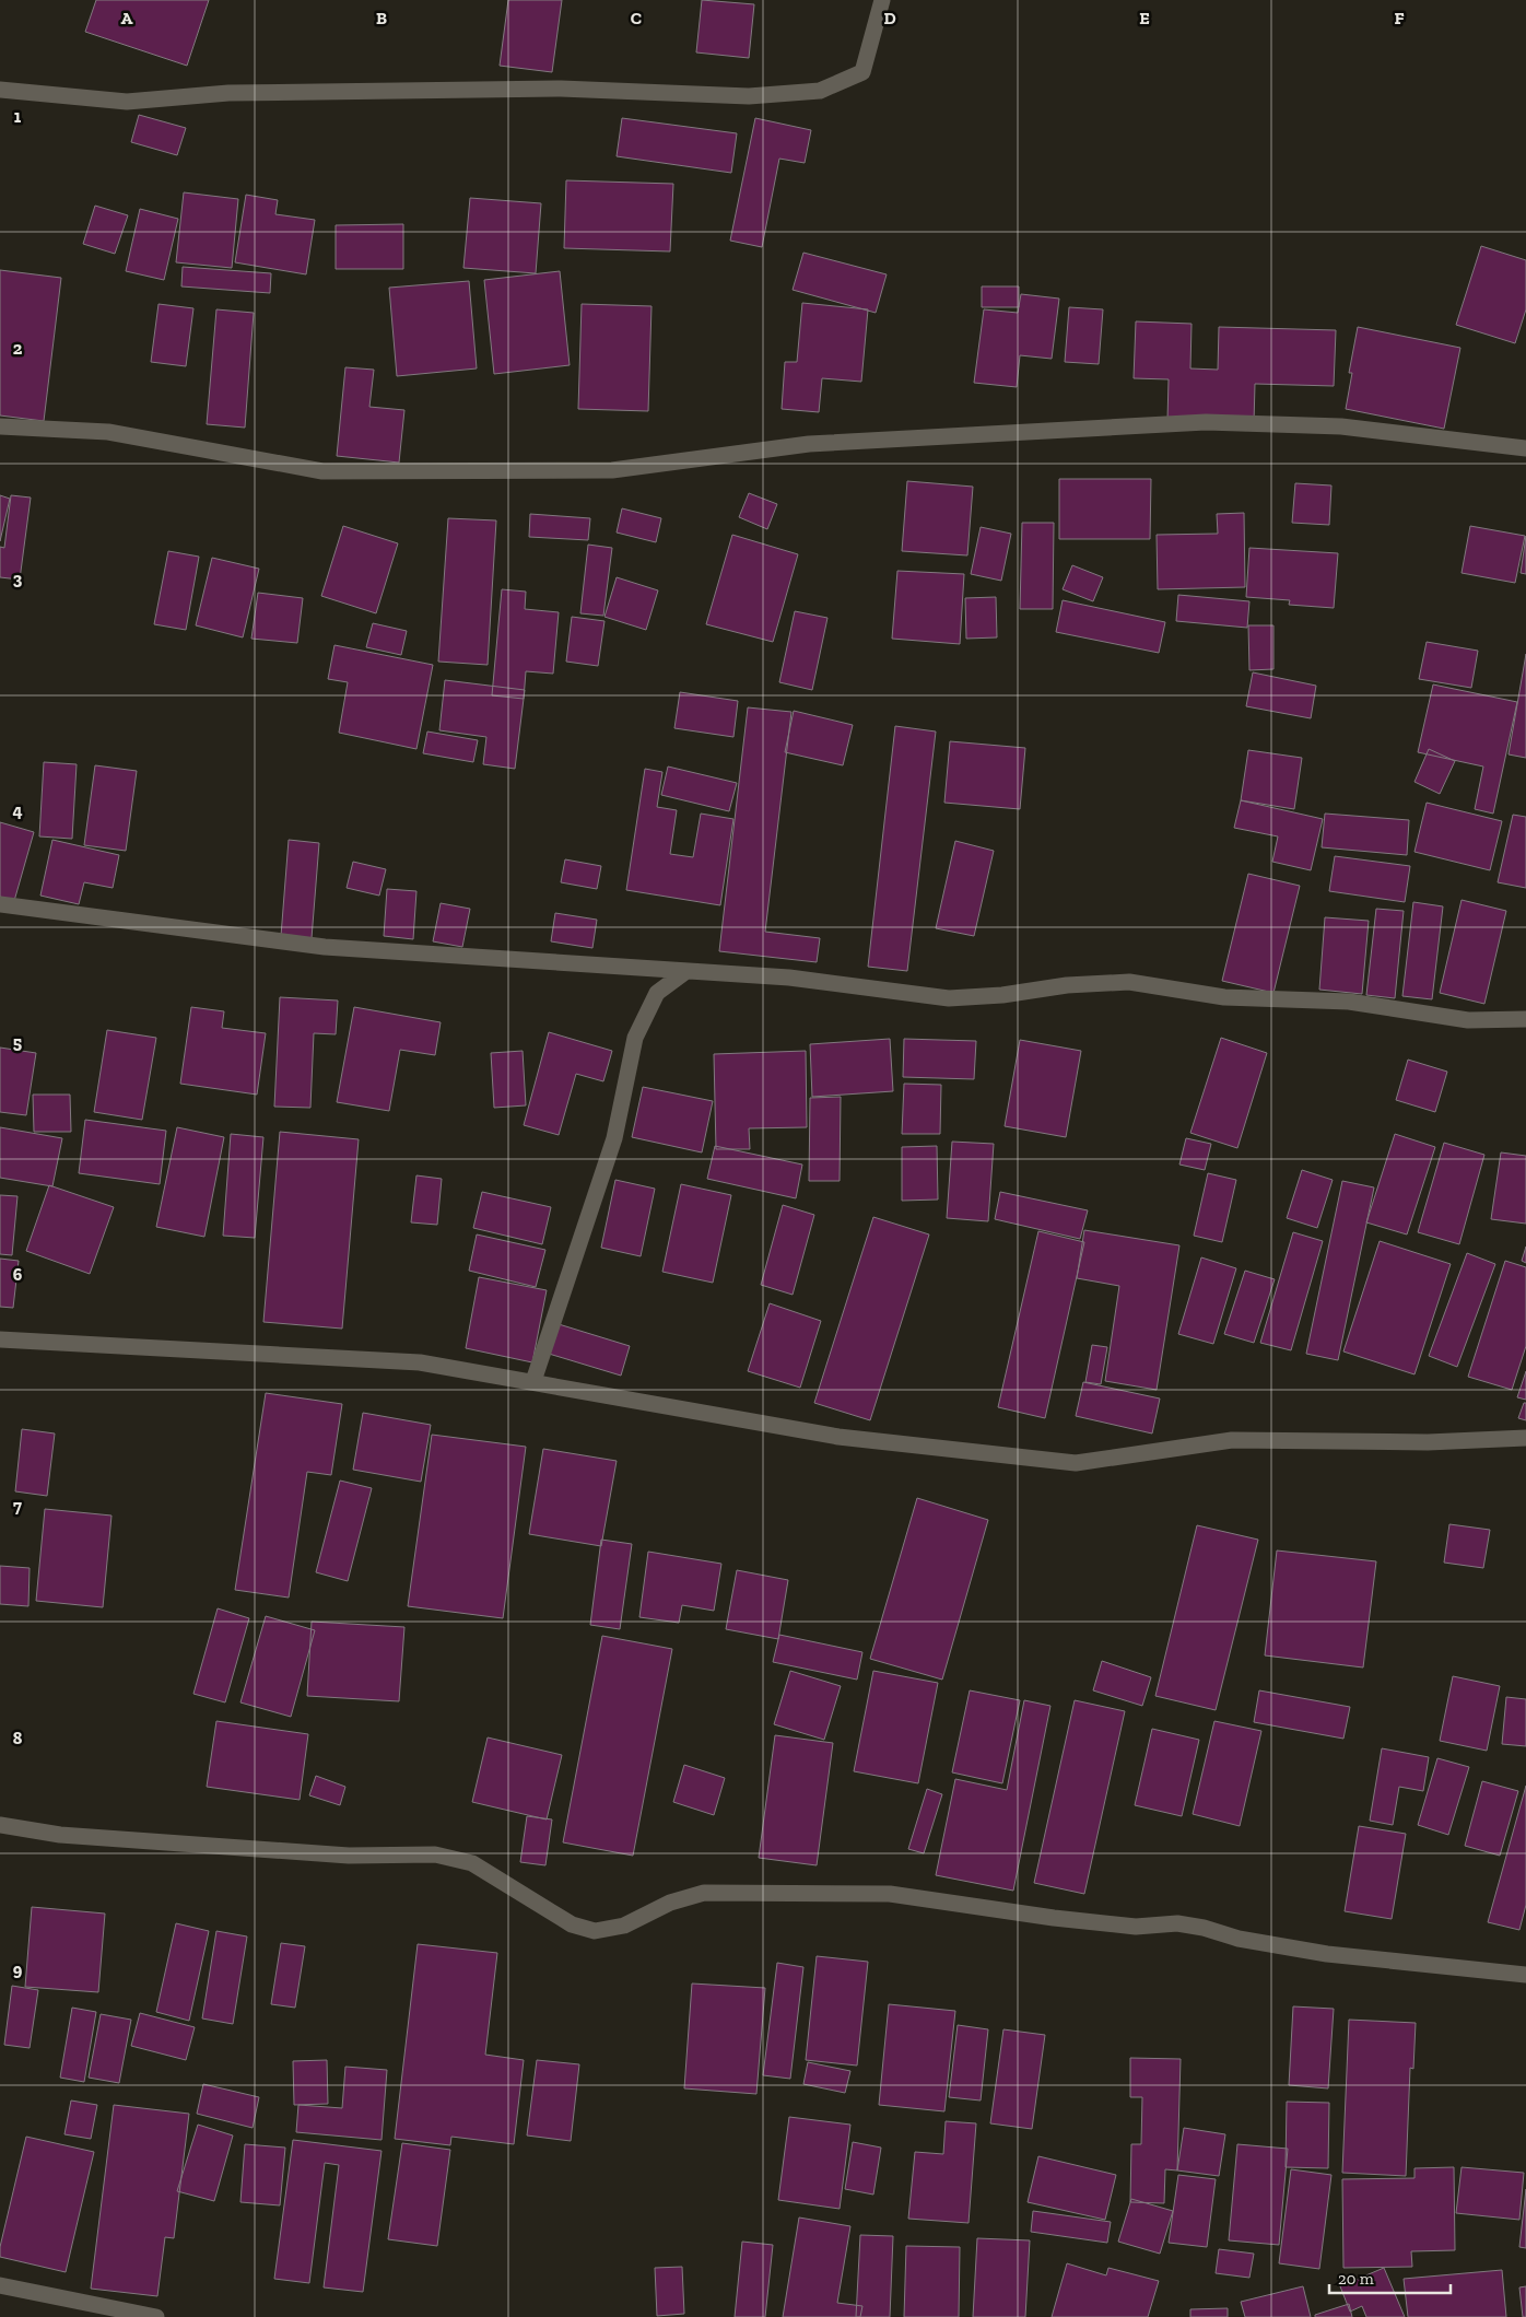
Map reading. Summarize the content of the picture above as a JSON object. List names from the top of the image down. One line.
{"scale_bar":"20 m","grid":{"columns":["A","B","C","D","E","F"],"rows":["1","2","3","4","5","6","7","8","9"]}}
